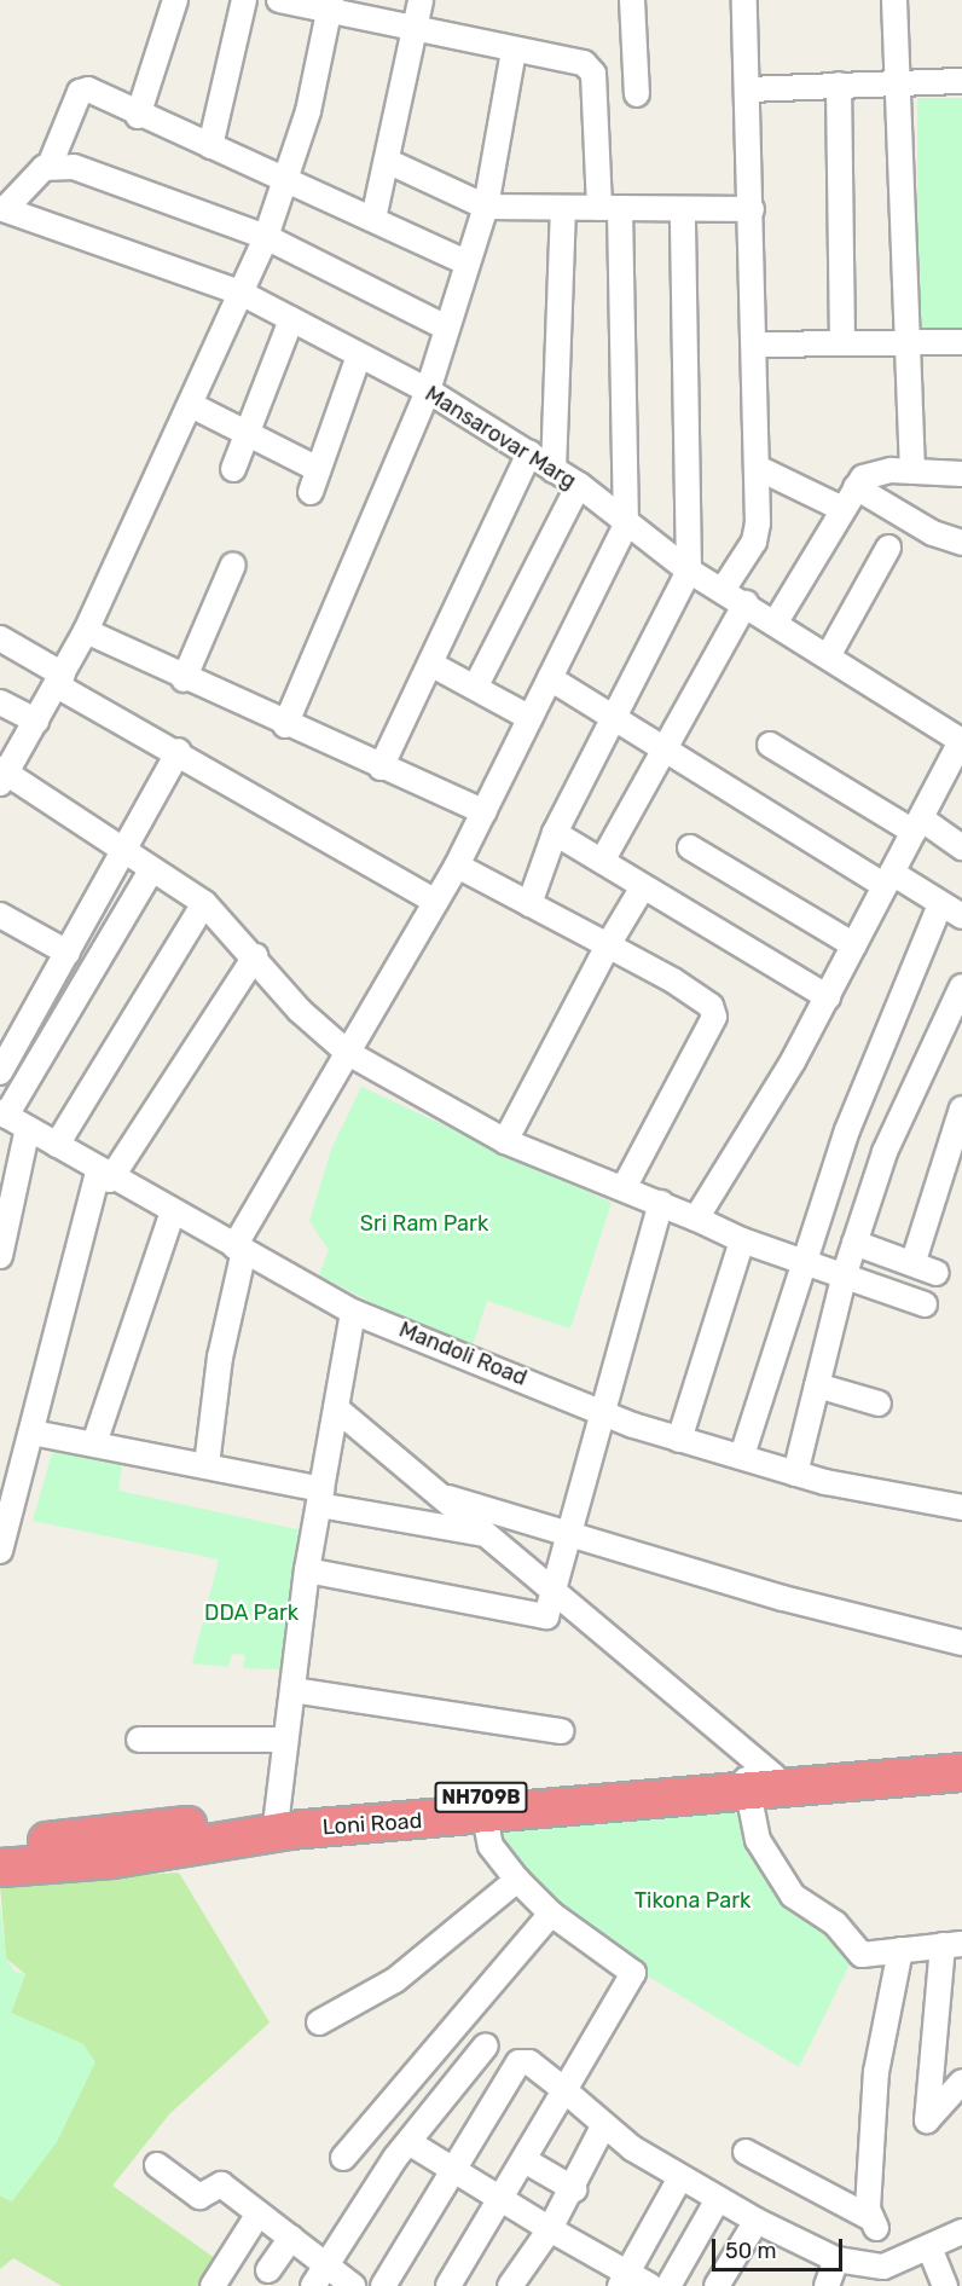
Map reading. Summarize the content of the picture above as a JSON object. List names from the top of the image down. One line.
{"streets":{"highway":["NH709B","Loni Road"],"street":["Mansarovar Marg","Mandoli Road"]},"parks":["Sri Ram Park","DDA Park","Tikona Park"],"scale_bar":"50 m"}
